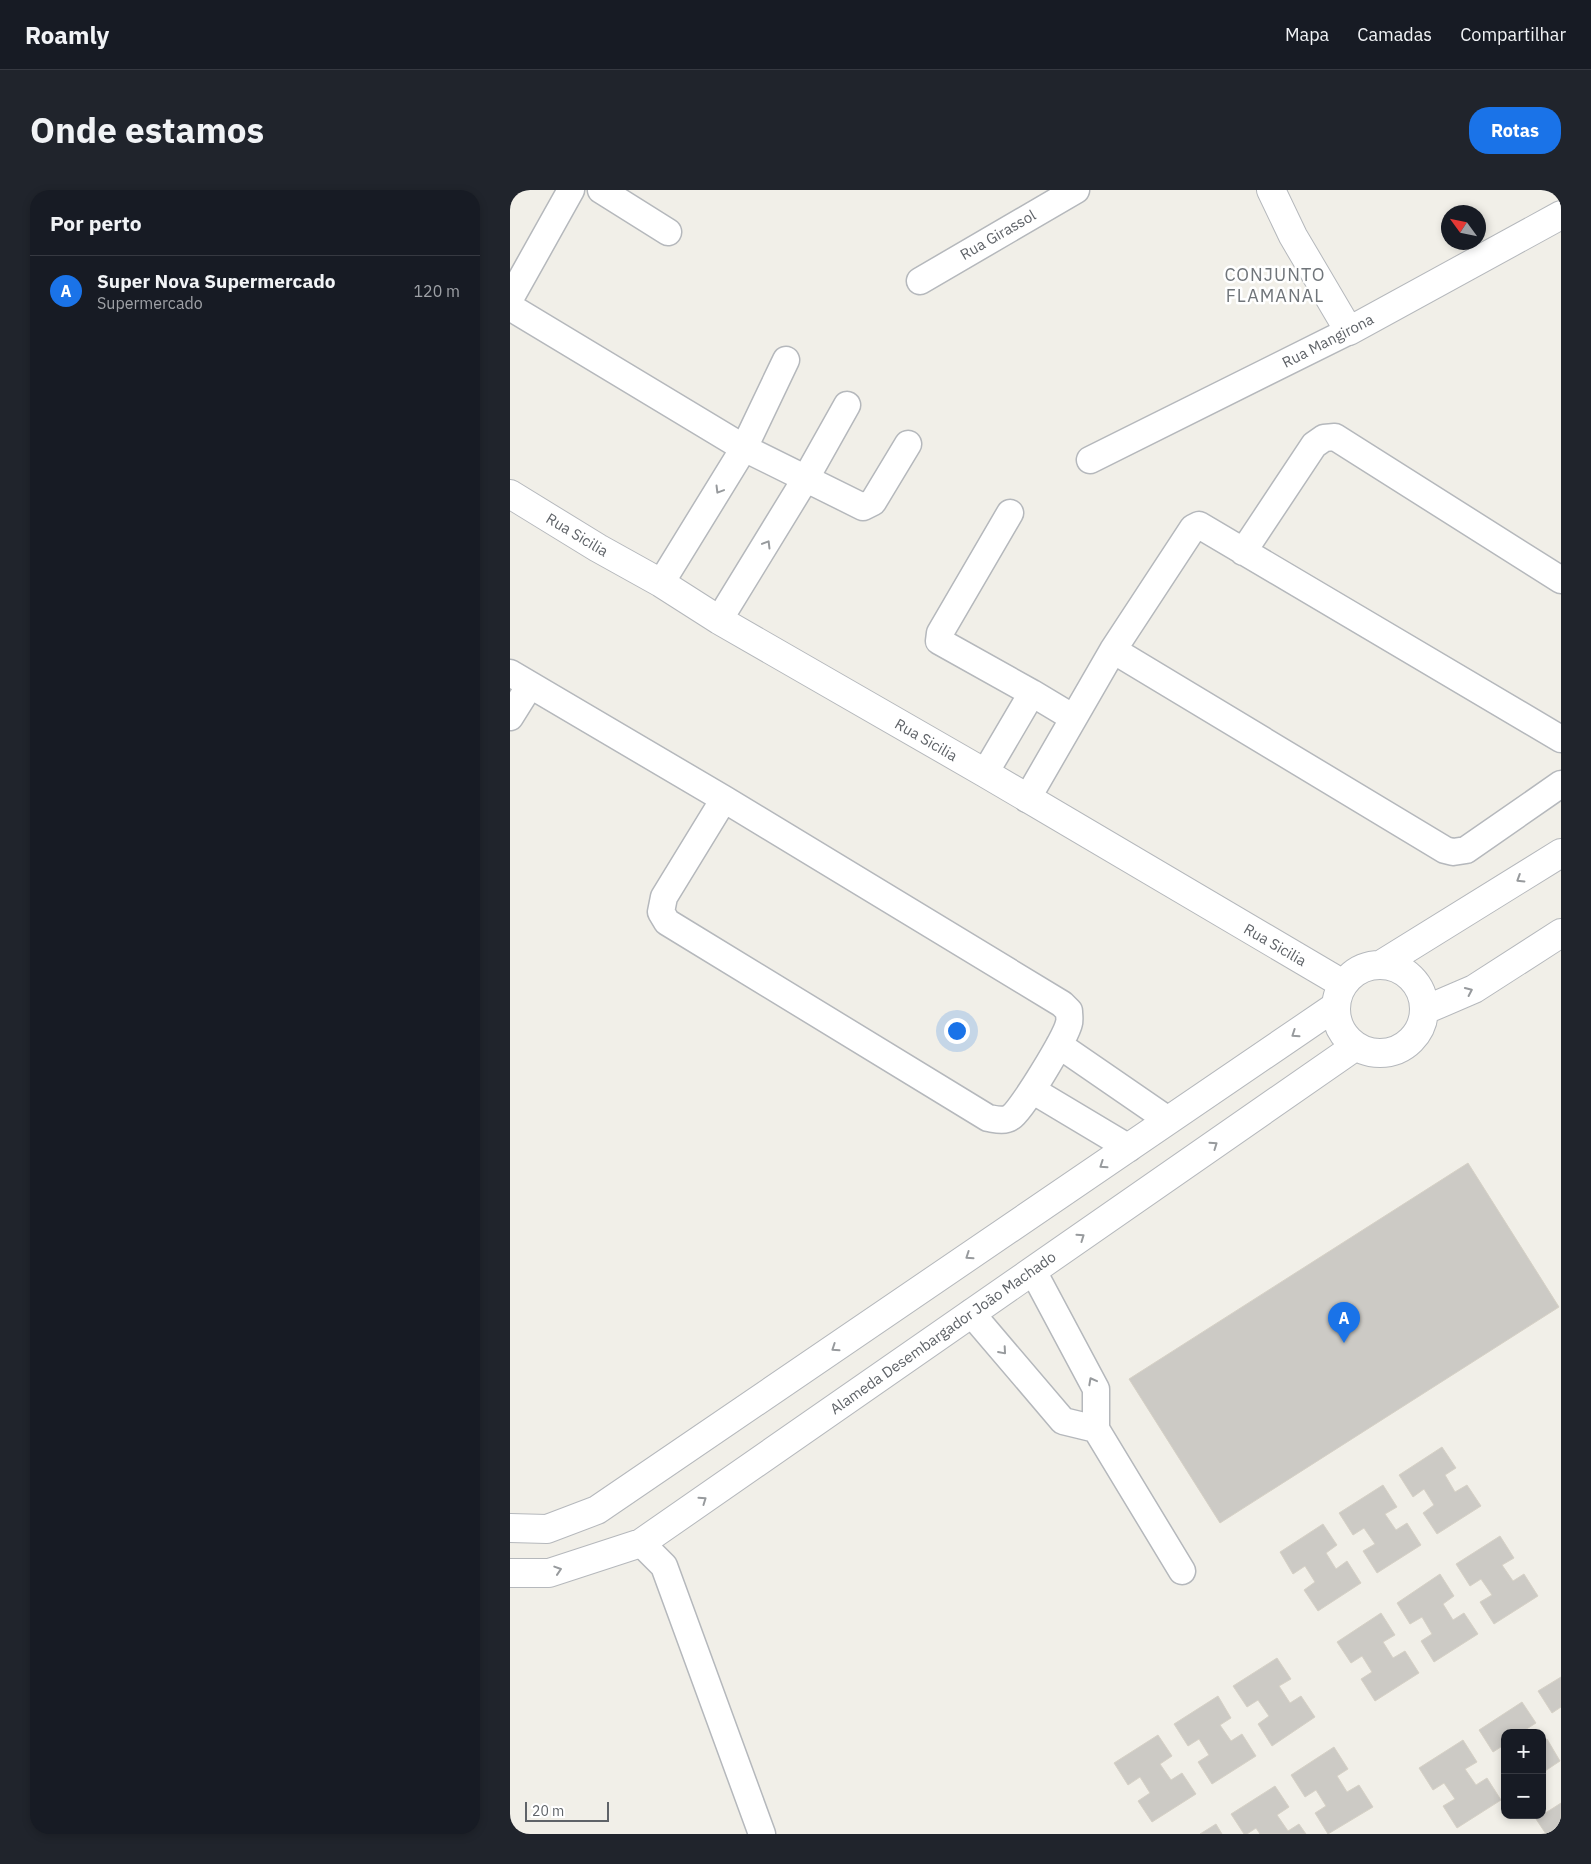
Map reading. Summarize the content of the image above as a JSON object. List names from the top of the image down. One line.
{"streets":{"street":["Rua Girassol","Rua Mangirona","Rua Sicilia","Alameda Desembargador João Machado"]},"crossings":[["Rua Sicilia","Alameda Desembargador João Machado"]],"districts":["CONJUNTO FLAMANAL"],"scale_bar":"20 m","north":"top left","page":{"header":"Roamly","nav":["Mapa","Camadas","Compartilhar"],"title":"Onde estamos","buttons":"Rotas","heading":"Por perto","list":[{"mark":"A","name":"Super Nova Supermercado","note":"Supermercado","value":"120 m"}],"pins":"A","map_buttons":["+","−"],"scale":"20 m"}}
